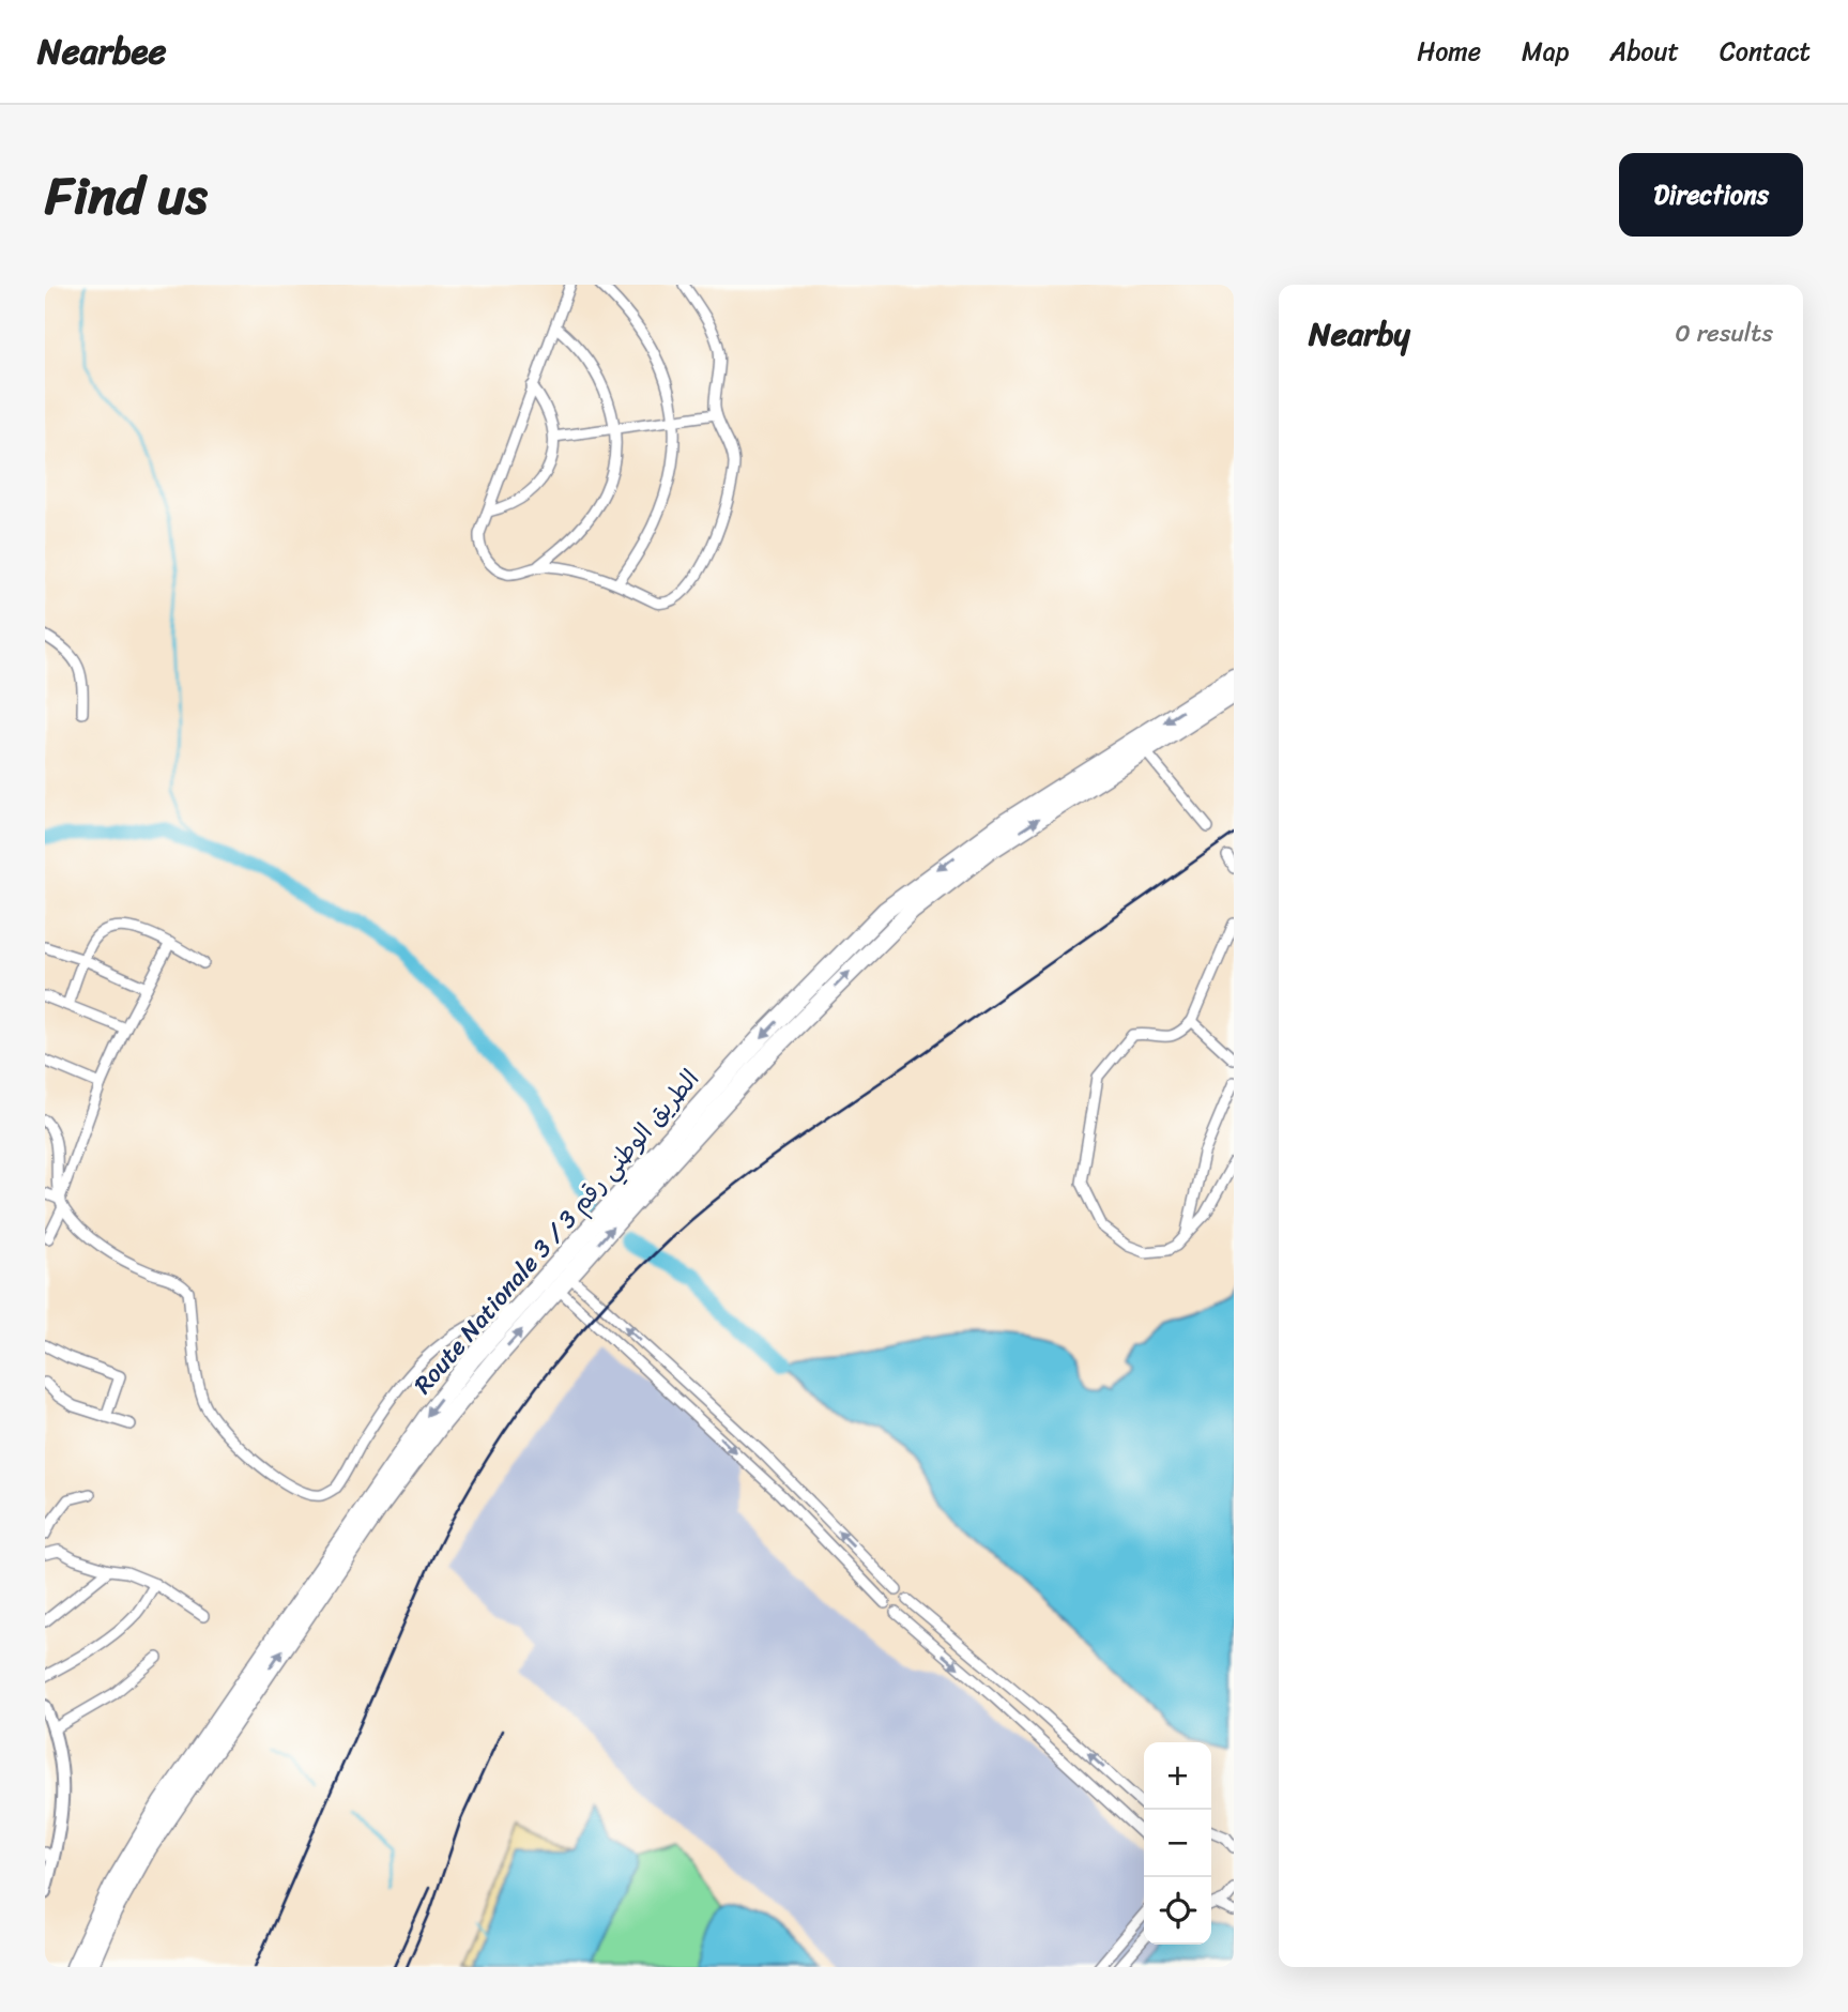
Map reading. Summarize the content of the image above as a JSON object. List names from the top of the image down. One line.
{"streets":{"highway":["Route Nationale 3 / الطريق الوطني رقم 3"]},"page":{"header":"Nearbee","nav":["Home","Map","About","Contact"],"title":"Find us","buttons":"Directions","heading":["Nearby","0 results"],"map_buttons":["+","−"]}}
